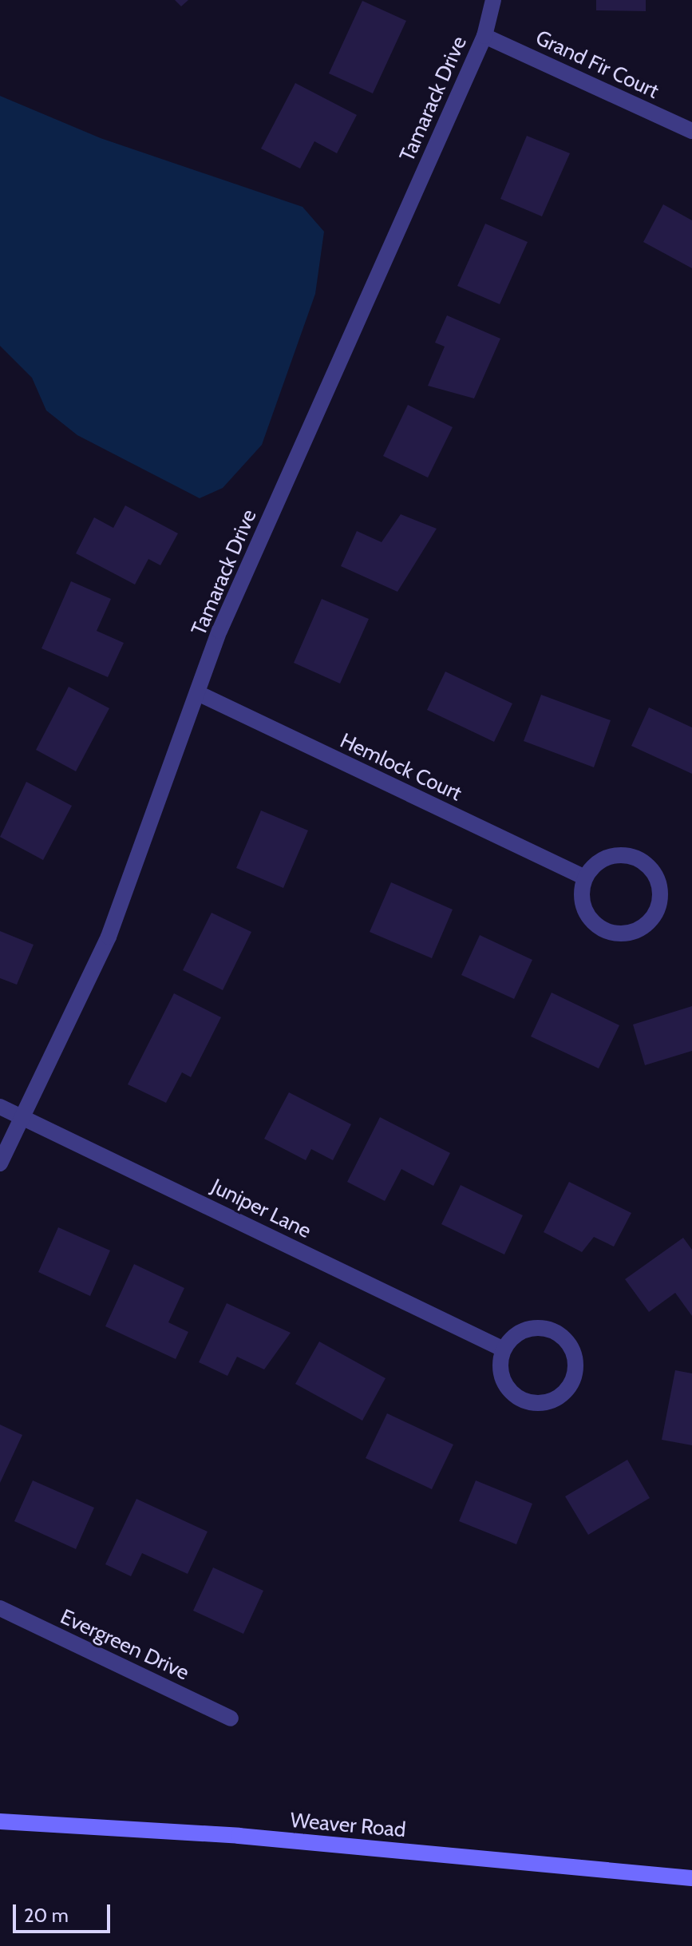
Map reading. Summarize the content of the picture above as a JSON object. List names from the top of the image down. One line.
{"streets":{"main road":["Weaver Road"],"street":["Grand Fir Court","Tamarack Drive","Hemlock Court","Juniper Lane","Evergreen Drive"]},"crossings":[["Grand Fir Court","Tamarack Drive"],["Tamarack Drive","Hemlock Court"],["Tamarack Drive","Juniper Lane"]],"scale_bar":"20 m"}
